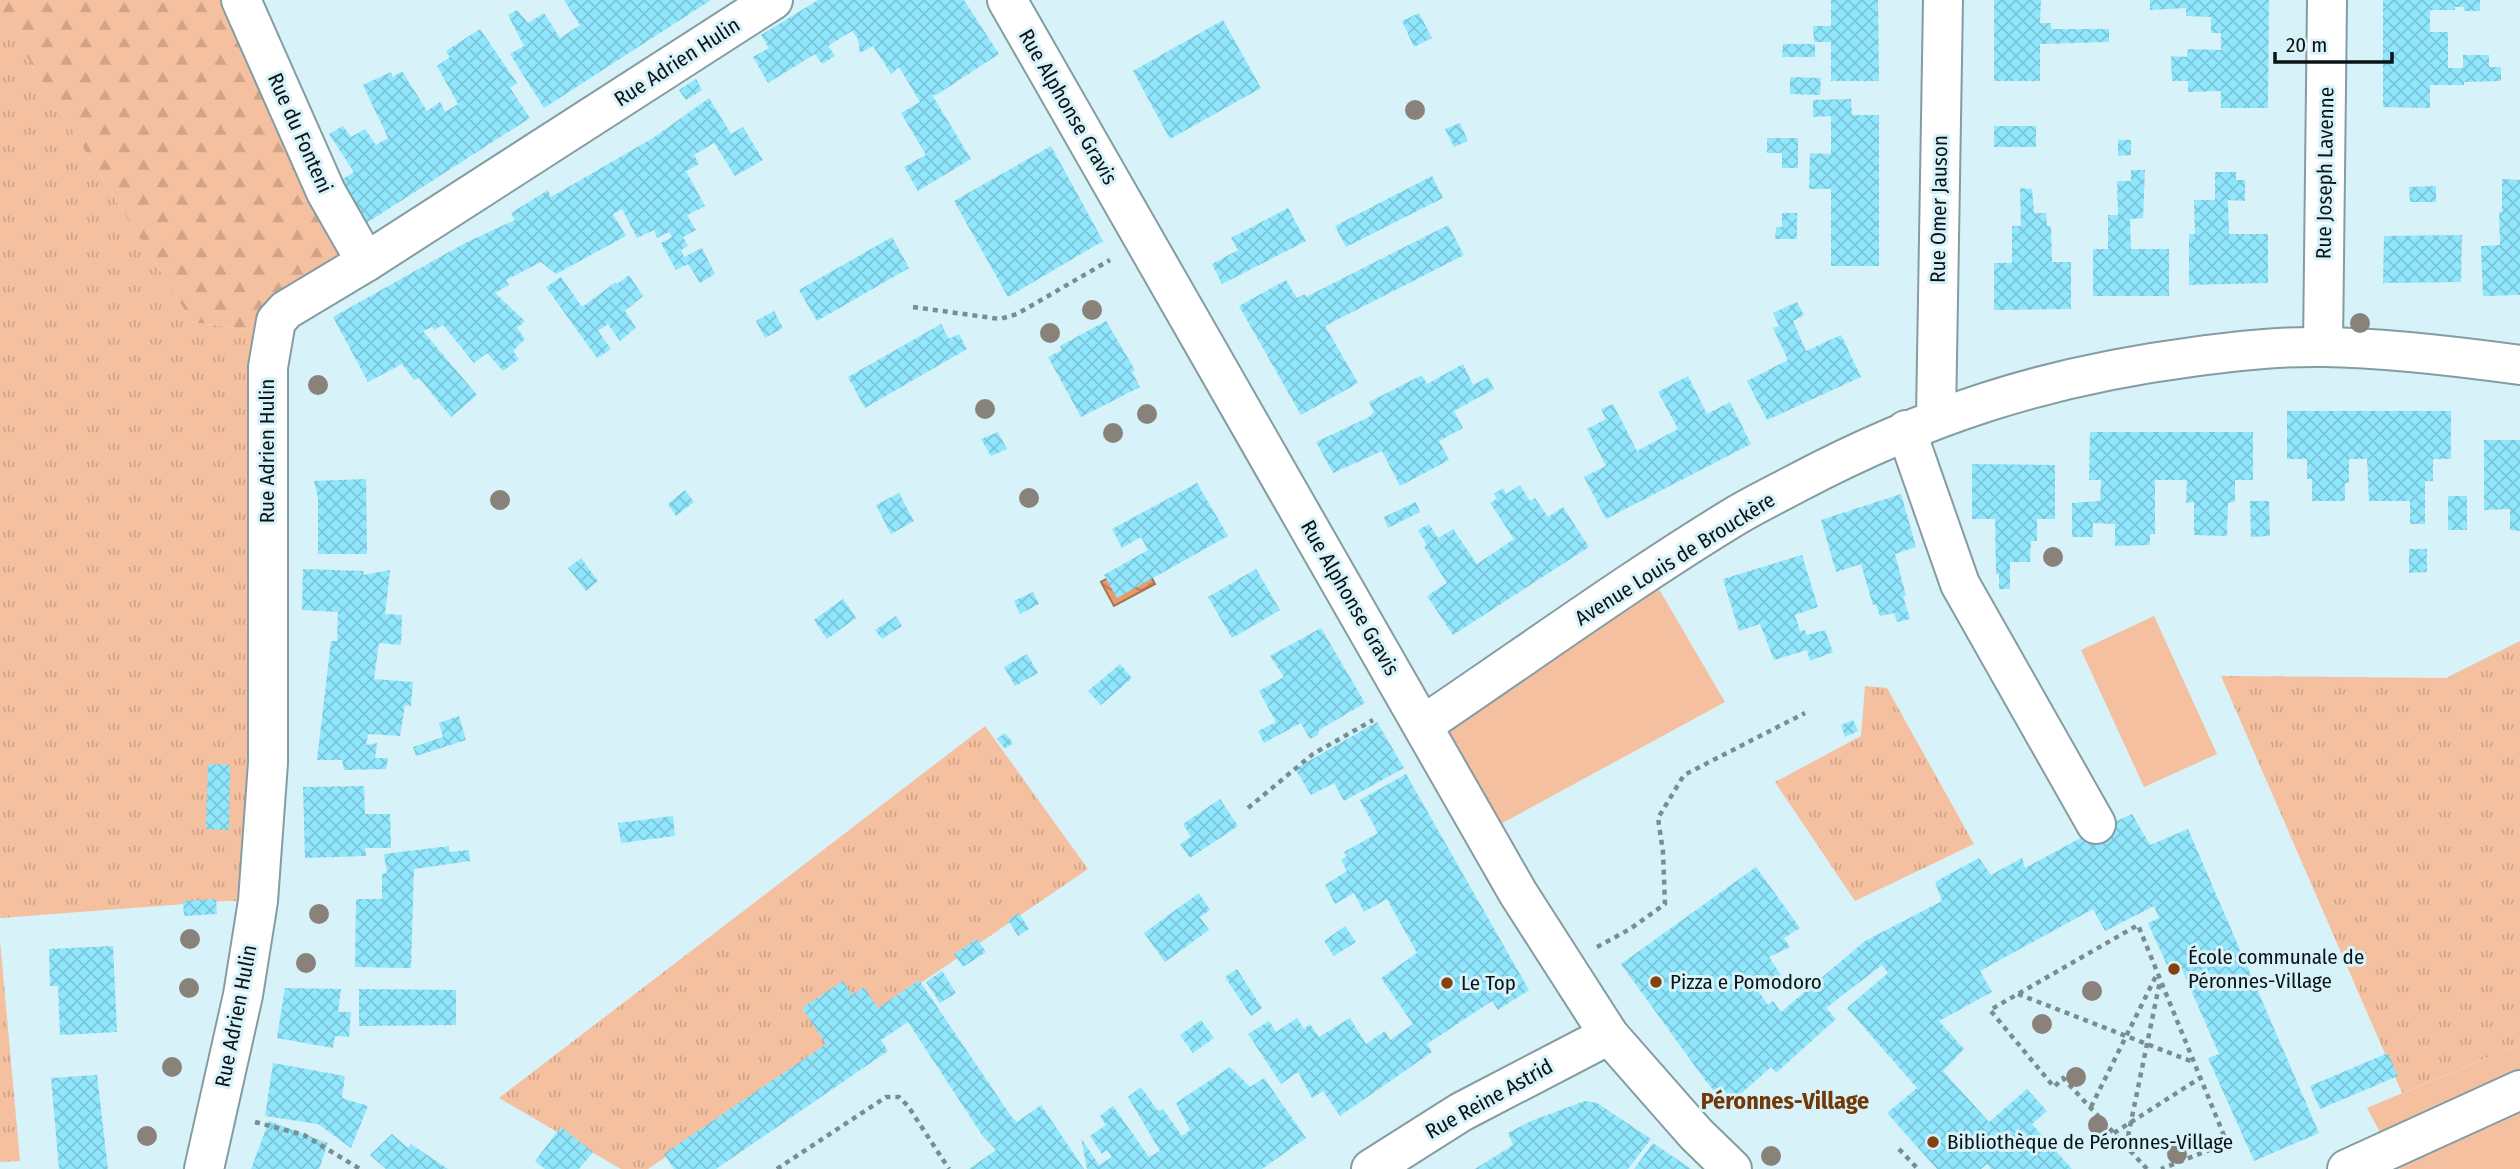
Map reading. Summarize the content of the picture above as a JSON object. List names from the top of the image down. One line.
{"streets":{"street":["Rue Adrien Hulin","Rue Alphonse Gravis","Rue du Fonteni","Rue Joseph Lavenne","Rue Omer Jauson","Avenue Louis de Brouckère","Rue Reine Astrid"]},"crossings":[["Rue Adrien Hulin","Rue du Fonteni"],["Rue Alphonse Gravis","Avenue Louis de Brouckère"],["Rue Alphonse Gravis","Rue Reine Astrid"],["Rue Joseph Lavenne","Avenue Louis de Brouckère"],["Rue Omer Jauson","Avenue Louis de Brouckère"]],"districts":["Péronnes-Village"],"places":["École communale de Péronnes-Village","Pizza e Pomodoro","Le Top","Bibliothèque de Péronnes-Village"],"scale_bar":"20 m"}
